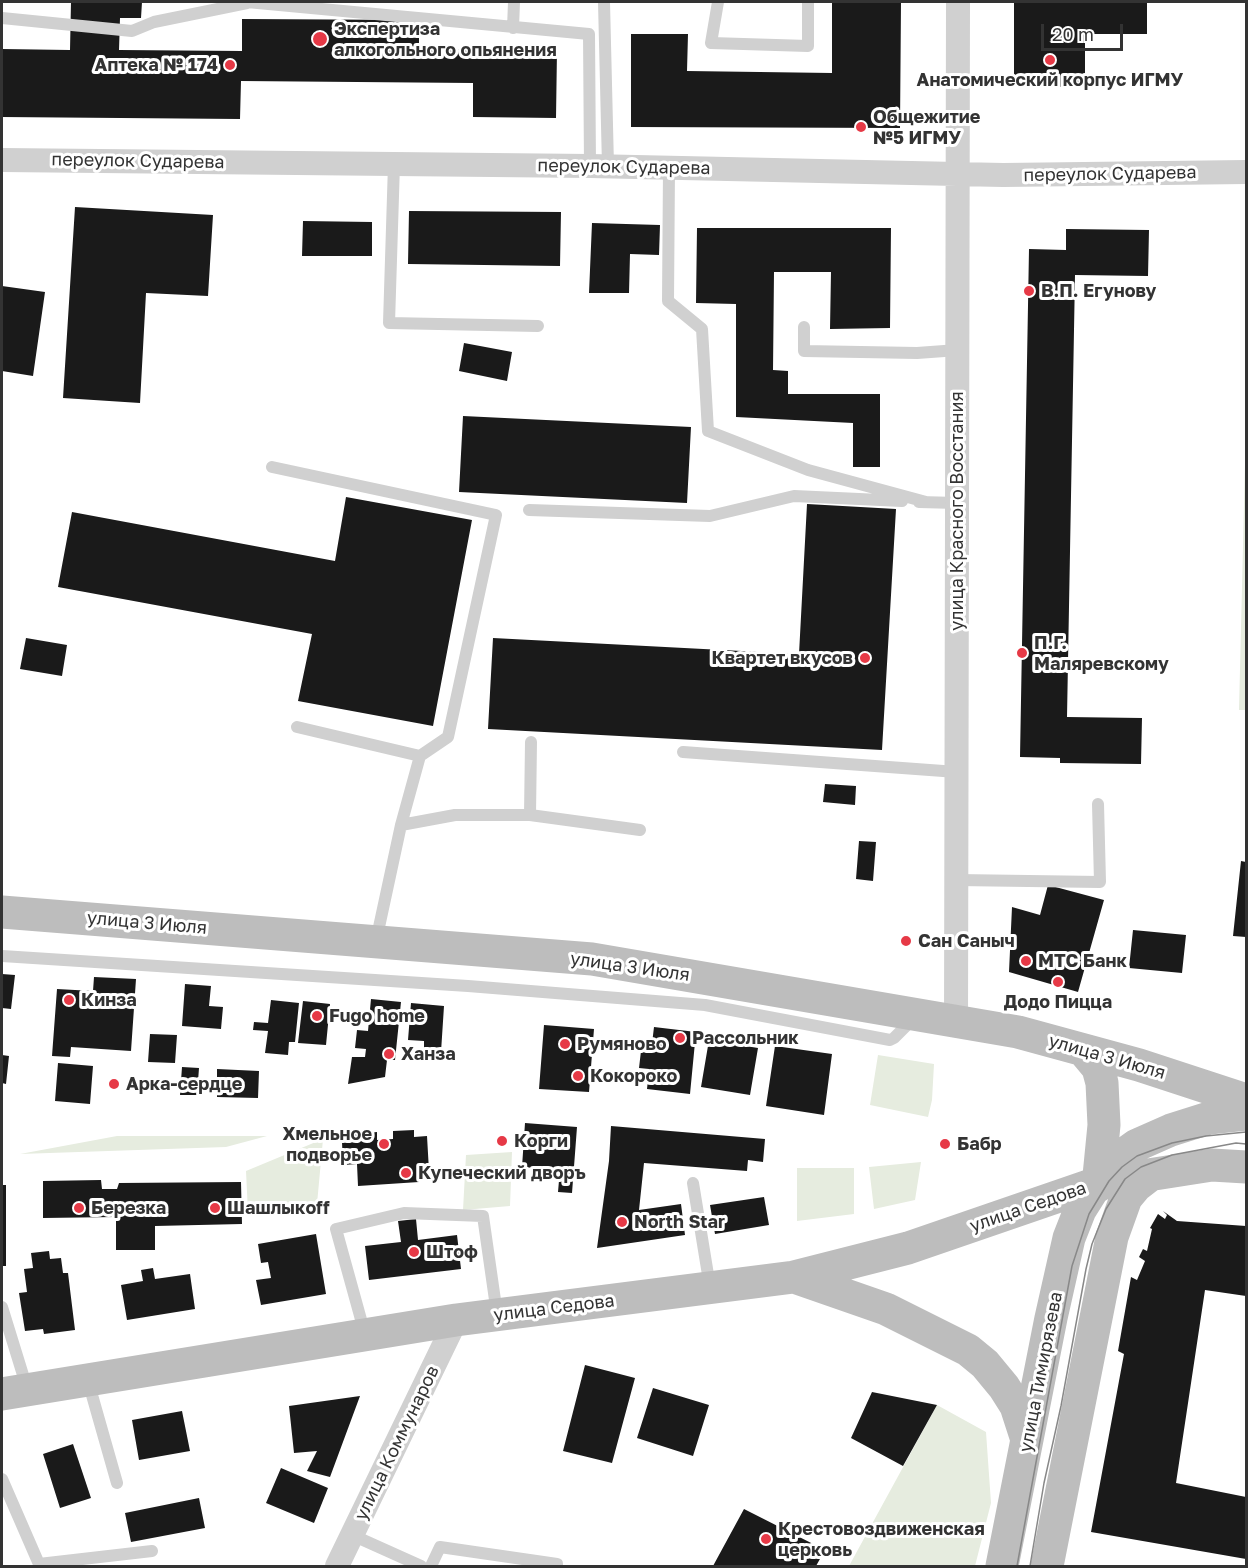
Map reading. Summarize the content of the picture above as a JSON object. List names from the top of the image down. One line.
{"streets":{"main road":["улица 3 Июля","улица Седова","улица Тимирязева"],"street":["переулок Сударева","улица Красного Восстания","улица Коммунаров"]},"crossings":[["переулок Сударева","улица Красного Восстания"],["улица Красного Восстания","улица 3 Июля"],["улица Седова","улица Тимирязева"],["улица Седова","улица Коммунаров"]],"places":["Экспертиза алкогольного опьянения","Анатомический корпус ИГМУ","Аптека № 174","Общежитие №5 ИГМУ","В.П. Егунову","П.Г. Маляревскому","Квартет вкусов","Сан Саныч","МТС Банк","Додо Пицца","Кинза","Fugo home","Рассольник","Румяново","Ханза","Кокороко","Арка-сердце","Корги","Хмельное подворье","Бабр","Купеческий дворъ","Березка","Шашлыкoff","North Star","Штоф","Крестовоздвиженская церковь"],"scale_bar":"20 m"}
